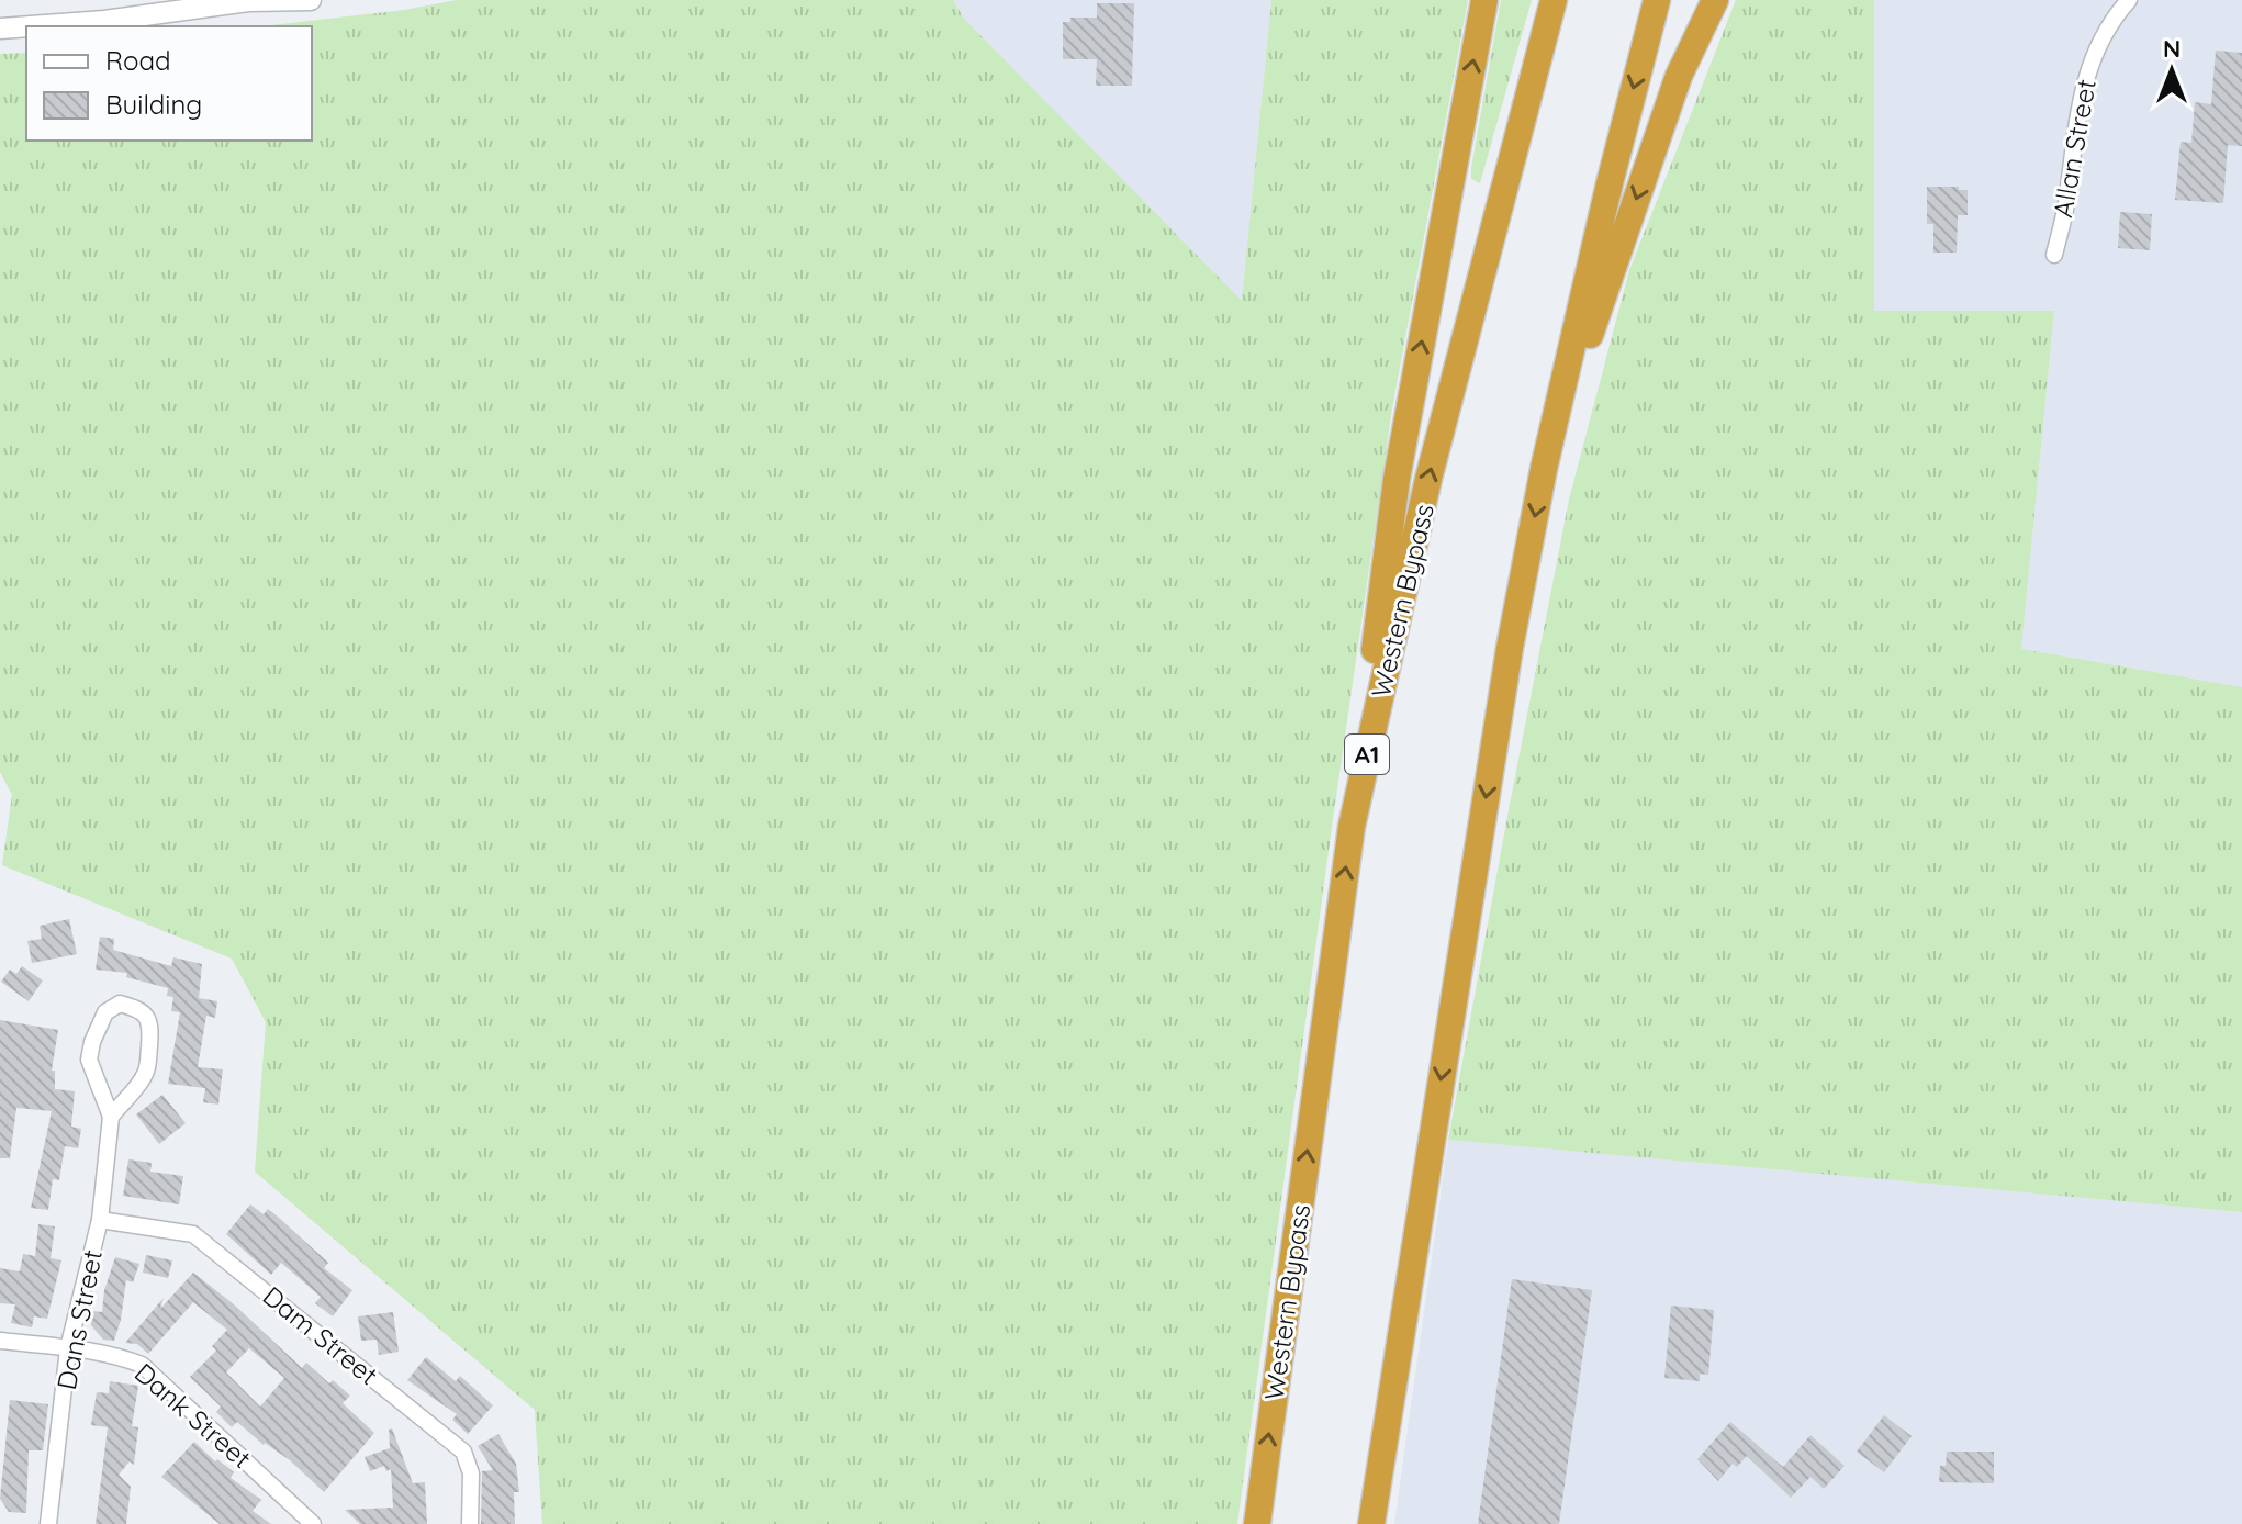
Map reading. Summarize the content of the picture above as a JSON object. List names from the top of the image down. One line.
{"streets":{"highway":["Western Bypass","A1"],"street":["Allan Street","Dans Street","Dam Street","Dank Street"]},"crossings":[["Dans Street","Dam Street"],["Dans Street","Dank Street"]],"legend":["Road","Building"],"north":"top"}
